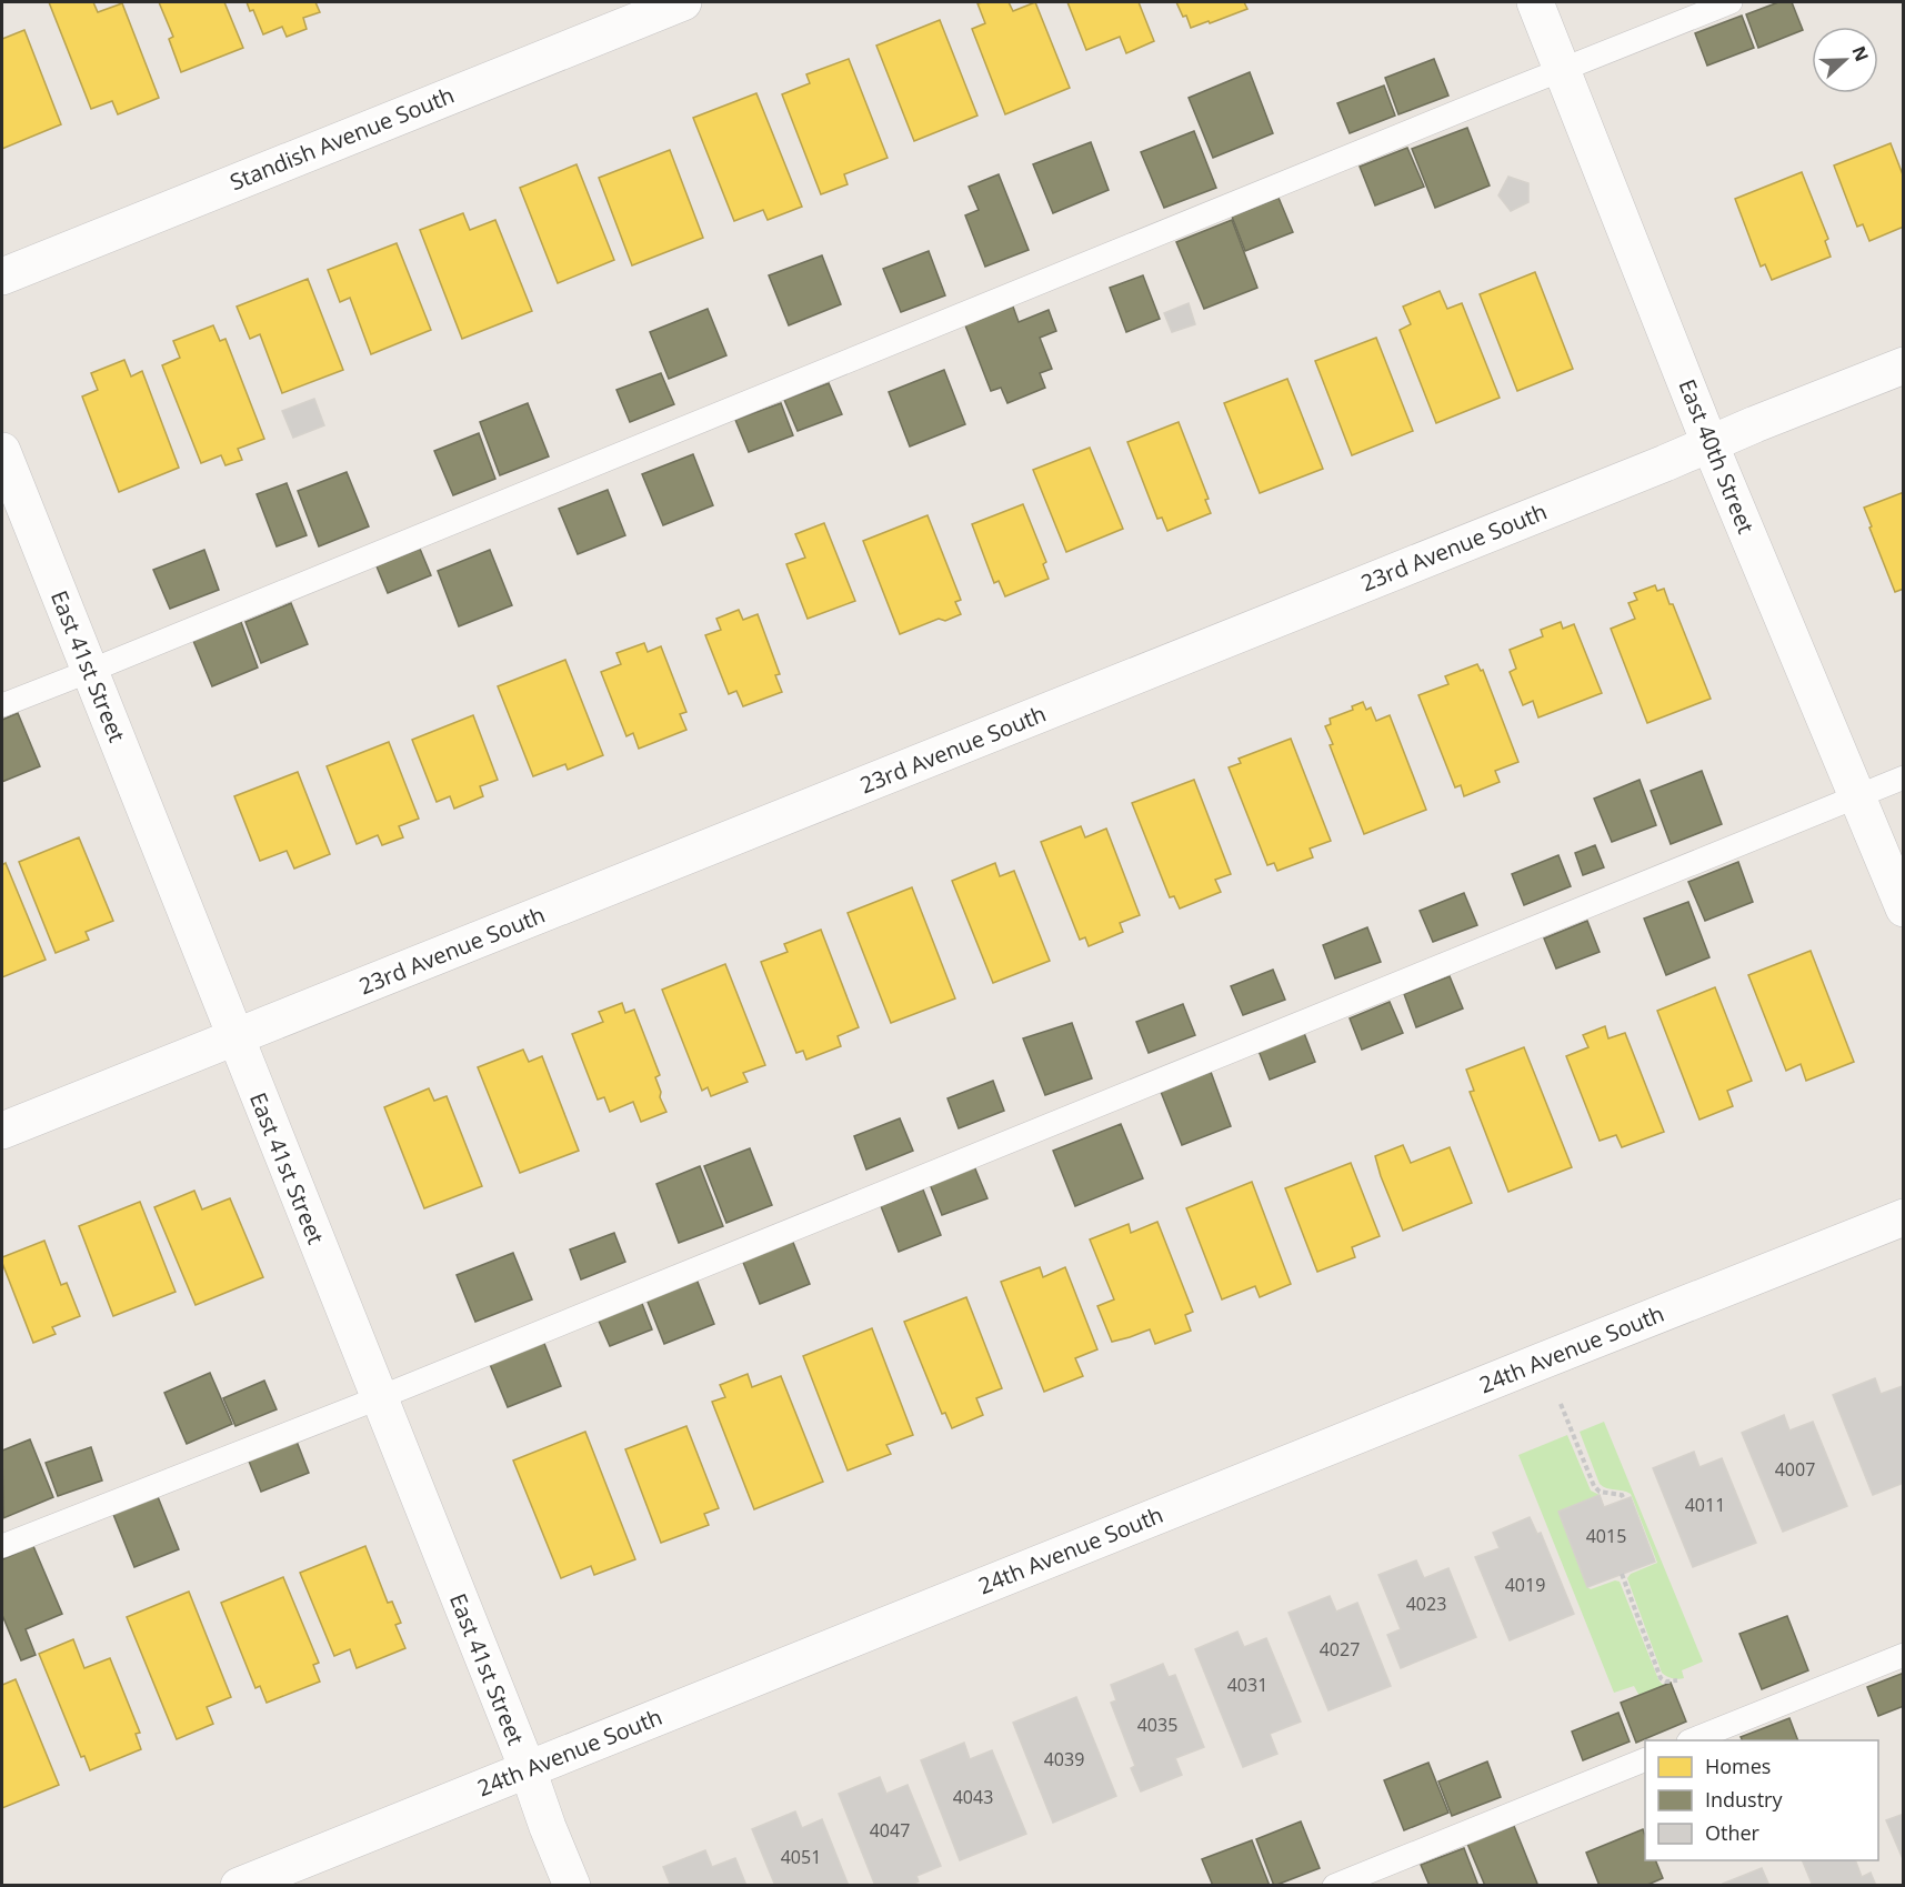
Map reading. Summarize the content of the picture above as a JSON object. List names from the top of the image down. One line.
{"streets":{"street":["Standish Avenue South","East 40th Street","23rd Avenue South","East 41st Street","24th Avenue South"]},"crossings":[["East 40th Street","23rd Avenue South"],["23rd Avenue South","East 41st Street"],["East 41st Street","24th Avenue South"]],"house_numbers":["4007","4011","4015","4019","4023","4027","4031","4035","4039","4043","4047","4051"],"legend":["Homes","Industry","Other"],"north":"right"}
